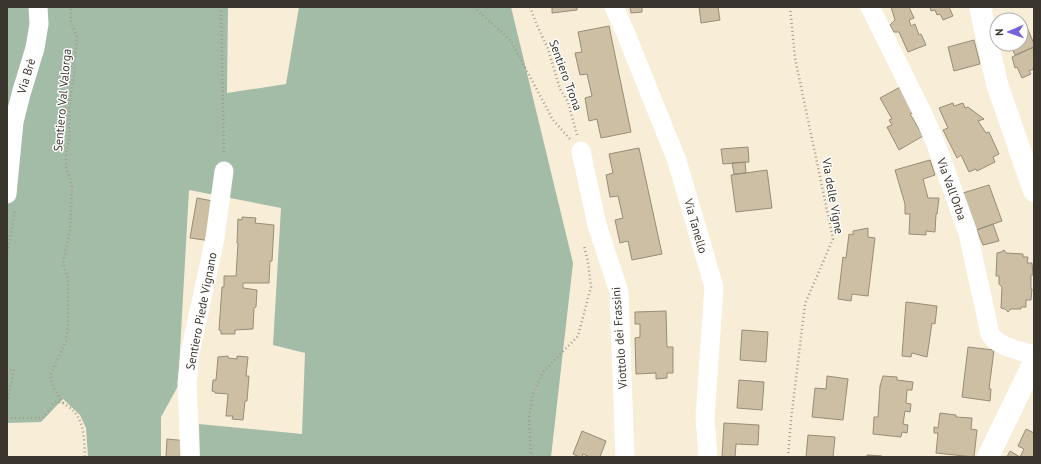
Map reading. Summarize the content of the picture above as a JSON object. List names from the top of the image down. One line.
{"streets":{"street":["Via Brè","Via Vall'Orba","Via Tanello","Sentiero Piede Vignano","Viottolo dei Frassini"],"path":["Sentiero Trona","Sentiero Val Valorga","Via delle Vigne"]},"crossings":[["Sentiero Trona","Viottolo dei Frassini"]],"north":"left"}
